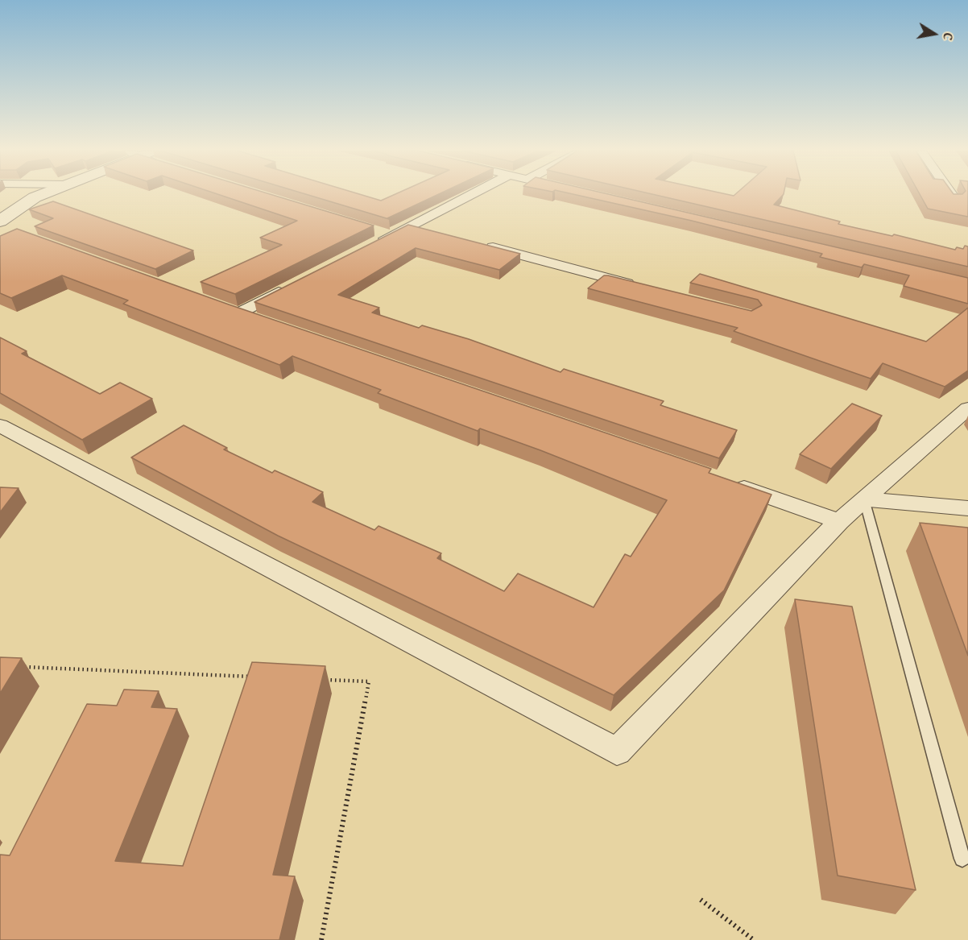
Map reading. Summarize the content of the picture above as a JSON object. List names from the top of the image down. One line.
{"north":"right"}
